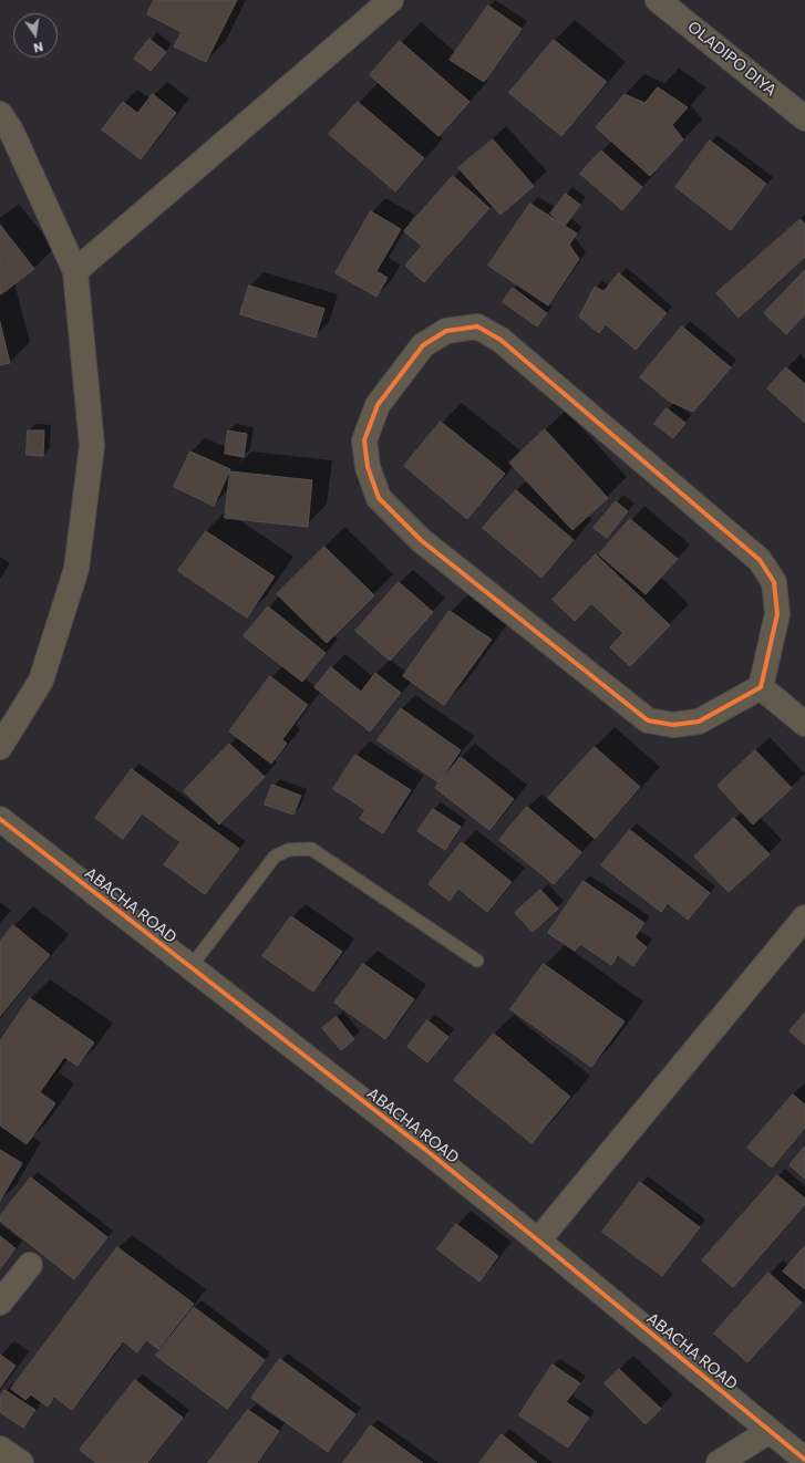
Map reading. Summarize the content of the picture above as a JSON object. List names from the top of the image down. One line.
{"streets":{"street":["OLADIPO DIYA","ABACHA ROAD"]},"north":"bottom"}
